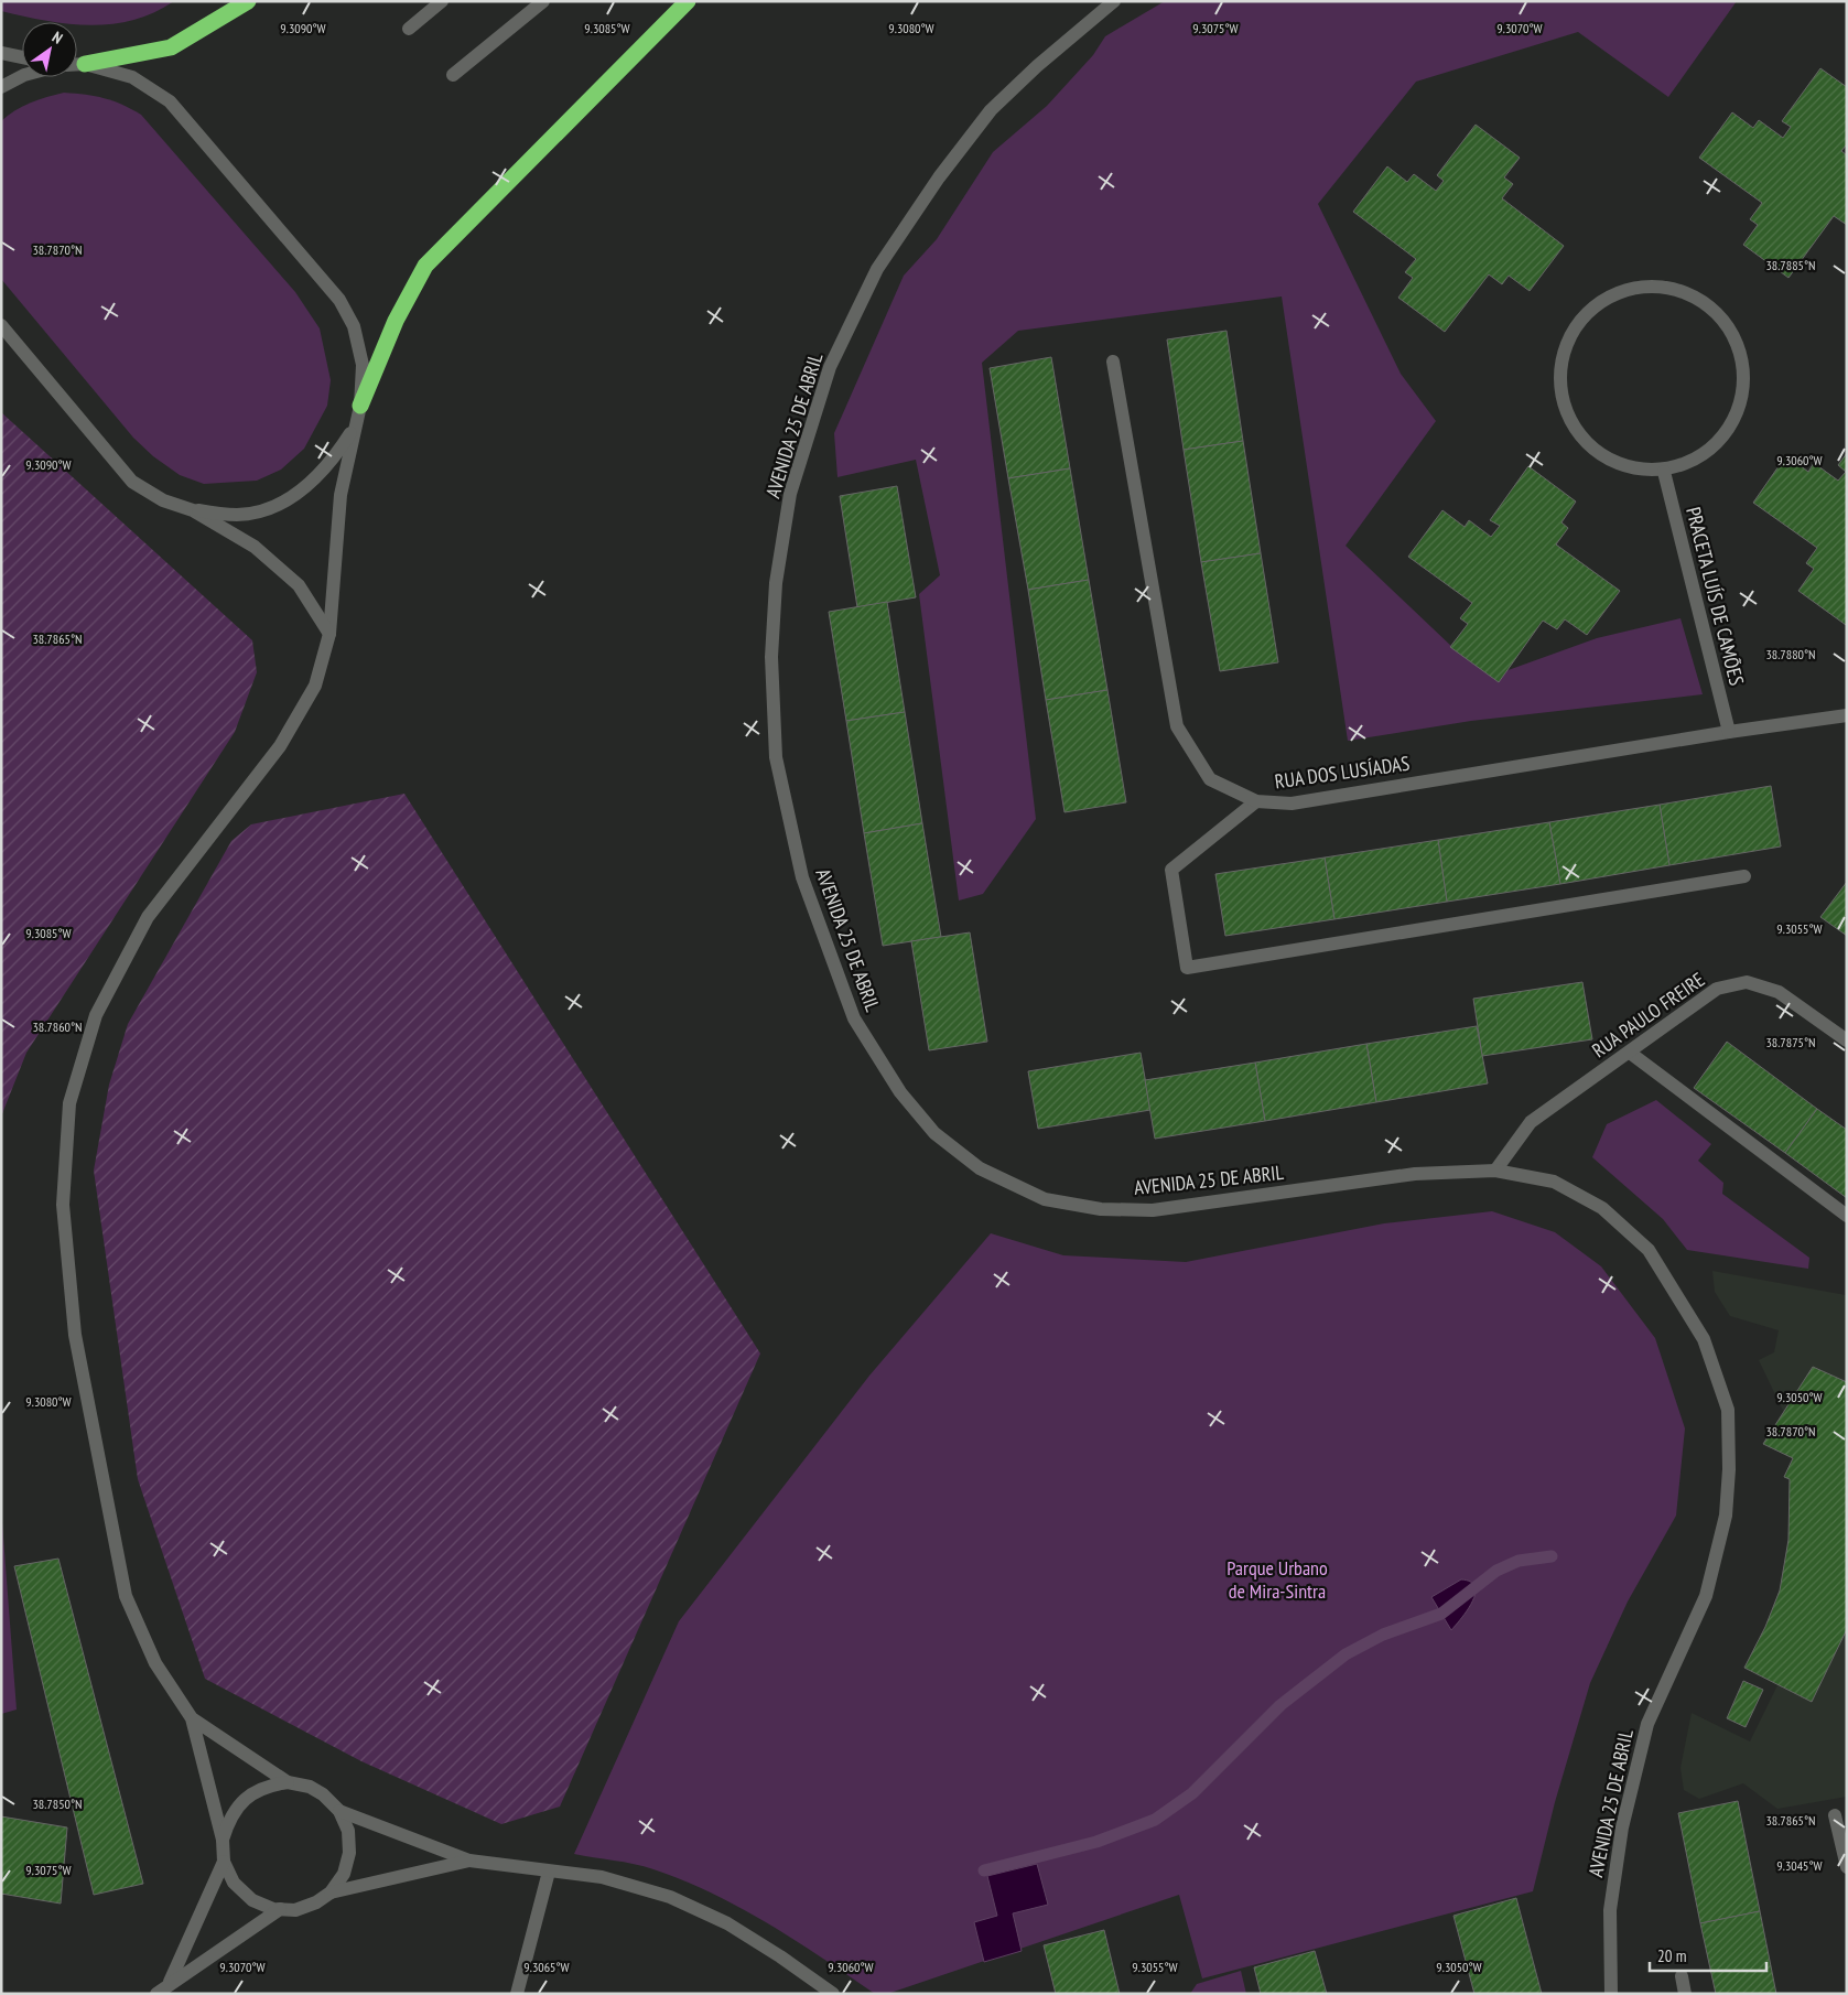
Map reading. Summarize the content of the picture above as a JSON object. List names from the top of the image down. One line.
{"streets":{"street":["AVENIDA 25 DE ABRIL","PRACETA LUÍS DE CAMÕES","RUA DOS LUSÍADAS","RUA PAULO FREIRE"]},"crossings":[["AVENIDA 25 DE ABRIL","RUA PAULO FREIRE"],["PRACETA LUÍS DE CAMÕES","RUA DOS LUSÍADAS"]],"parks":["Parque Urbano de Mira-Sintra"],"scale_bar":"20 m","north":"top right","coordinates":["9.3075°W","9.3090°W","9.3085°W","9.3080°W","9.3070°W","38.7870°N","38.7885°N","9.3060°W","38.7865°N","38.7880°N","9.3055°W","38.7860°N","38.7875°N","9.3050°W","38.7850°N","9.3045°W","9.3065°W"]}
